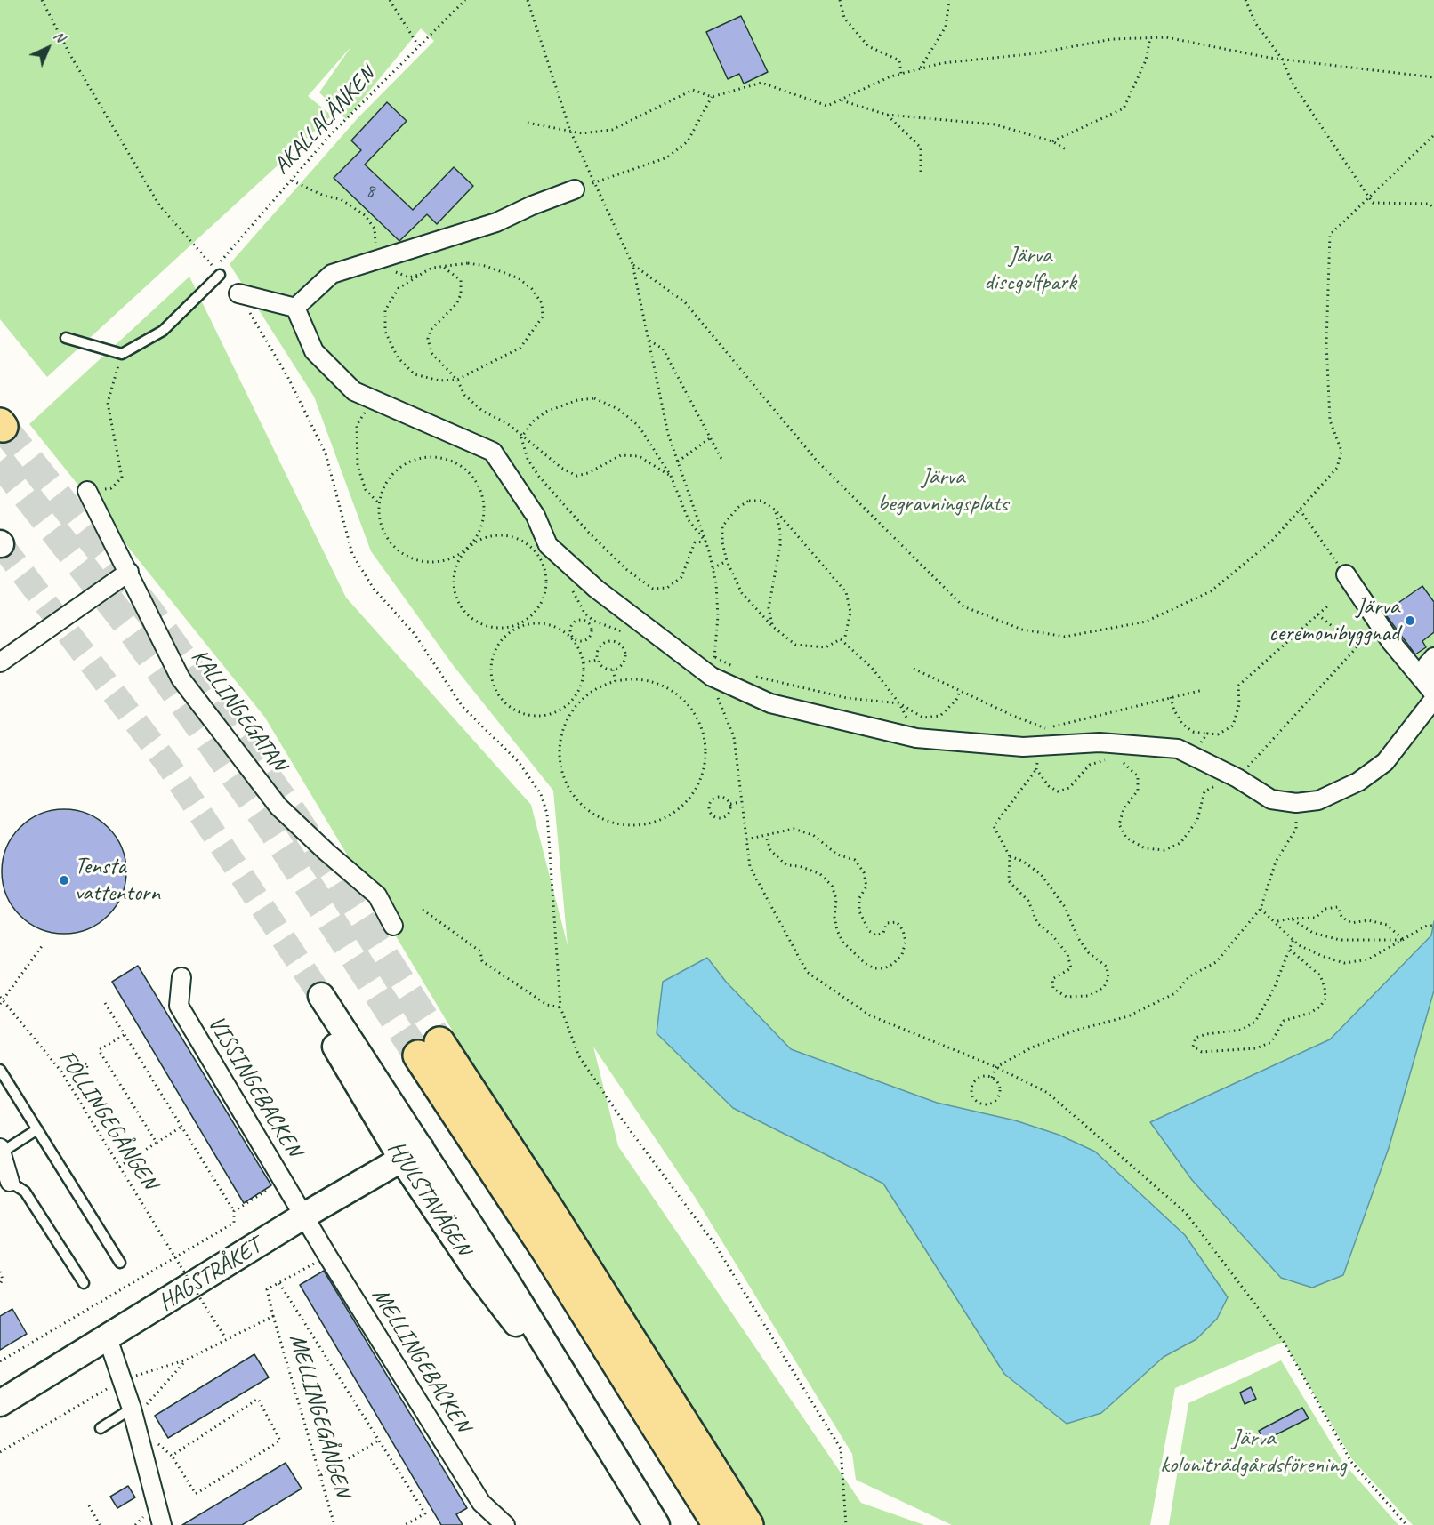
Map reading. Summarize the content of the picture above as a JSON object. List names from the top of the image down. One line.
{"streets":{"main road":["HJULSTAVÄGEN","HAGSTRÅKET"],"street":["KALLINGEGATAN","VISSINGEBACKEN","MELLINGEBACKEN"],"path":["AKALLALÄNKEN","FÖLLINGEGÅNGEN","MELLINGEGÅNGEN"]},"crossings":[["VISSINGEBACKEN","HAGSTRÅKET"],["VISSINGEBACKEN","MELLINGEBACKEN"],["HJULSTAVÄGEN","HAGSTRÅKET"],["HAGSTRÅKET","MELLINGEBACKEN"]],"parks":["Järva discgolfpark","Järva begravningsplats","Järva koloniträdgårdsförening"],"places":["Järva ceremonibyggnad","Tensta vattentorn"],"house_numbers":["8"],"north":"top right"}
